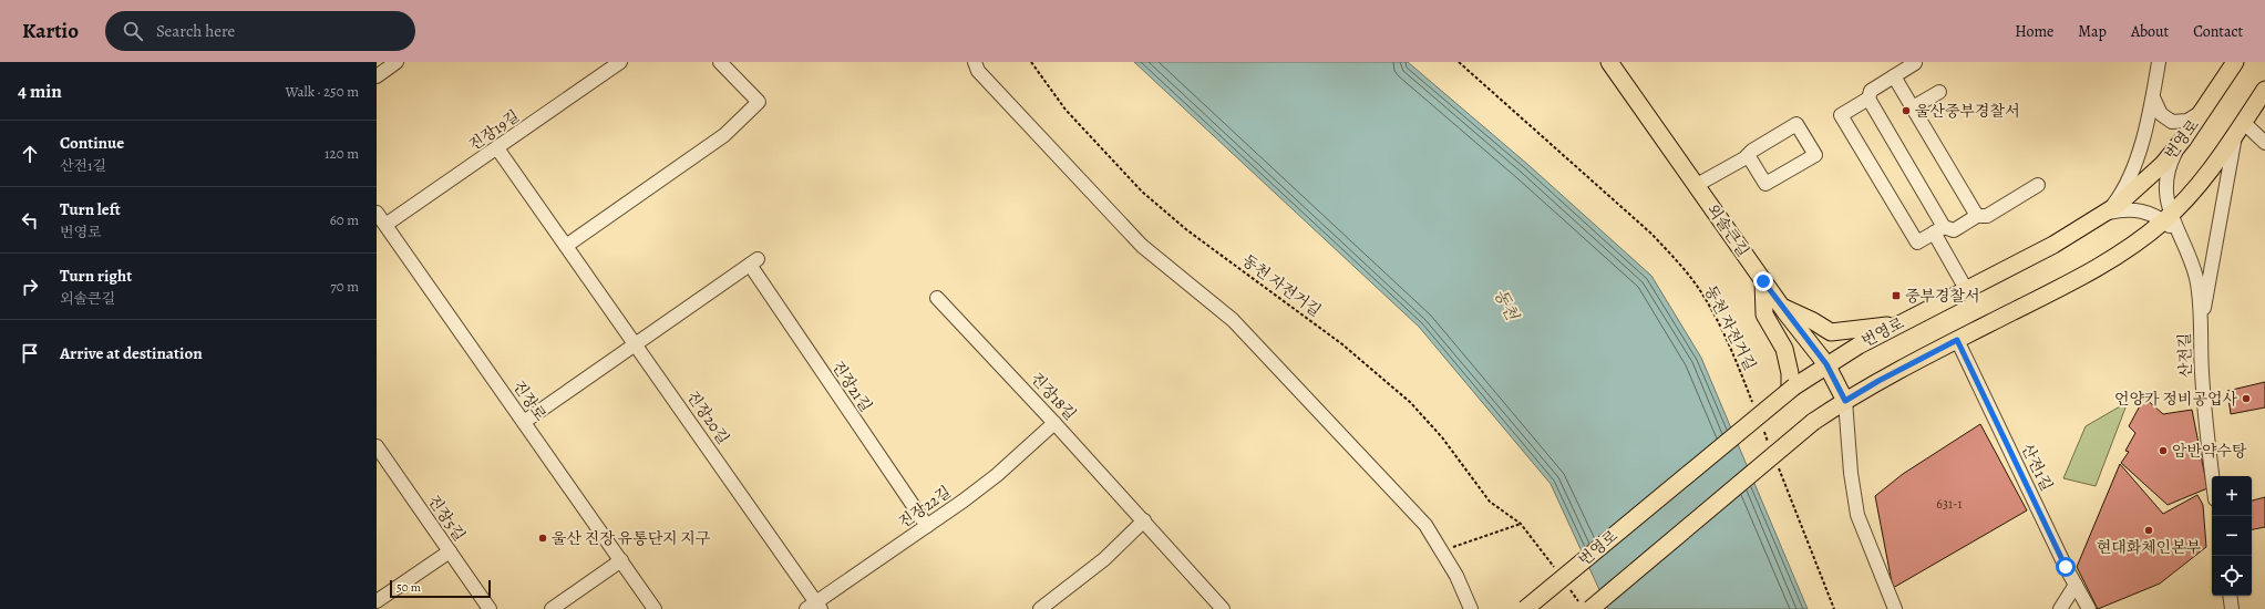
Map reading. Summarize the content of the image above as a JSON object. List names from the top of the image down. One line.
{"streets":{"main road":["번영로","외솔큰길"],"street":["진장19길","산전길","진장21길","진장18길","진장로","진장20길","산전1길","진장22길","진장5길"],"path":["동천 자전거길"]},"crossings":[["진장19길","진장로"],["진장19길","진장20길"],["번영로","외솔큰길"],["진장21길","진장로"],["진장21길","진장20길"],["진장21길","진장22길"],["진장18길","진장22길"],["진장20길","진장22길"]],"water":["동천"],"places":{"other":["울산중부경찰서","언양카 정비공업사","암반약수탕","현대화체인본부","울산 진장 유통단지 지구"],"transit":["중부경찰서"]},"house_numbers":["631-1"],"scale_bar":"50 m","page":{"header":"Kartio","search":"Search here","nav":["Home","Map","About","Contact"],"heading":["4 min","Walk · 250 m"],"list":[["Continue","산전1길","120 m"],["Turn left","번영로","60 m"],["Turn right","외솔큰길","70 m"],"Arrive at destination"],"map_buttons":["+","−"],"scale":"50 m"}}
